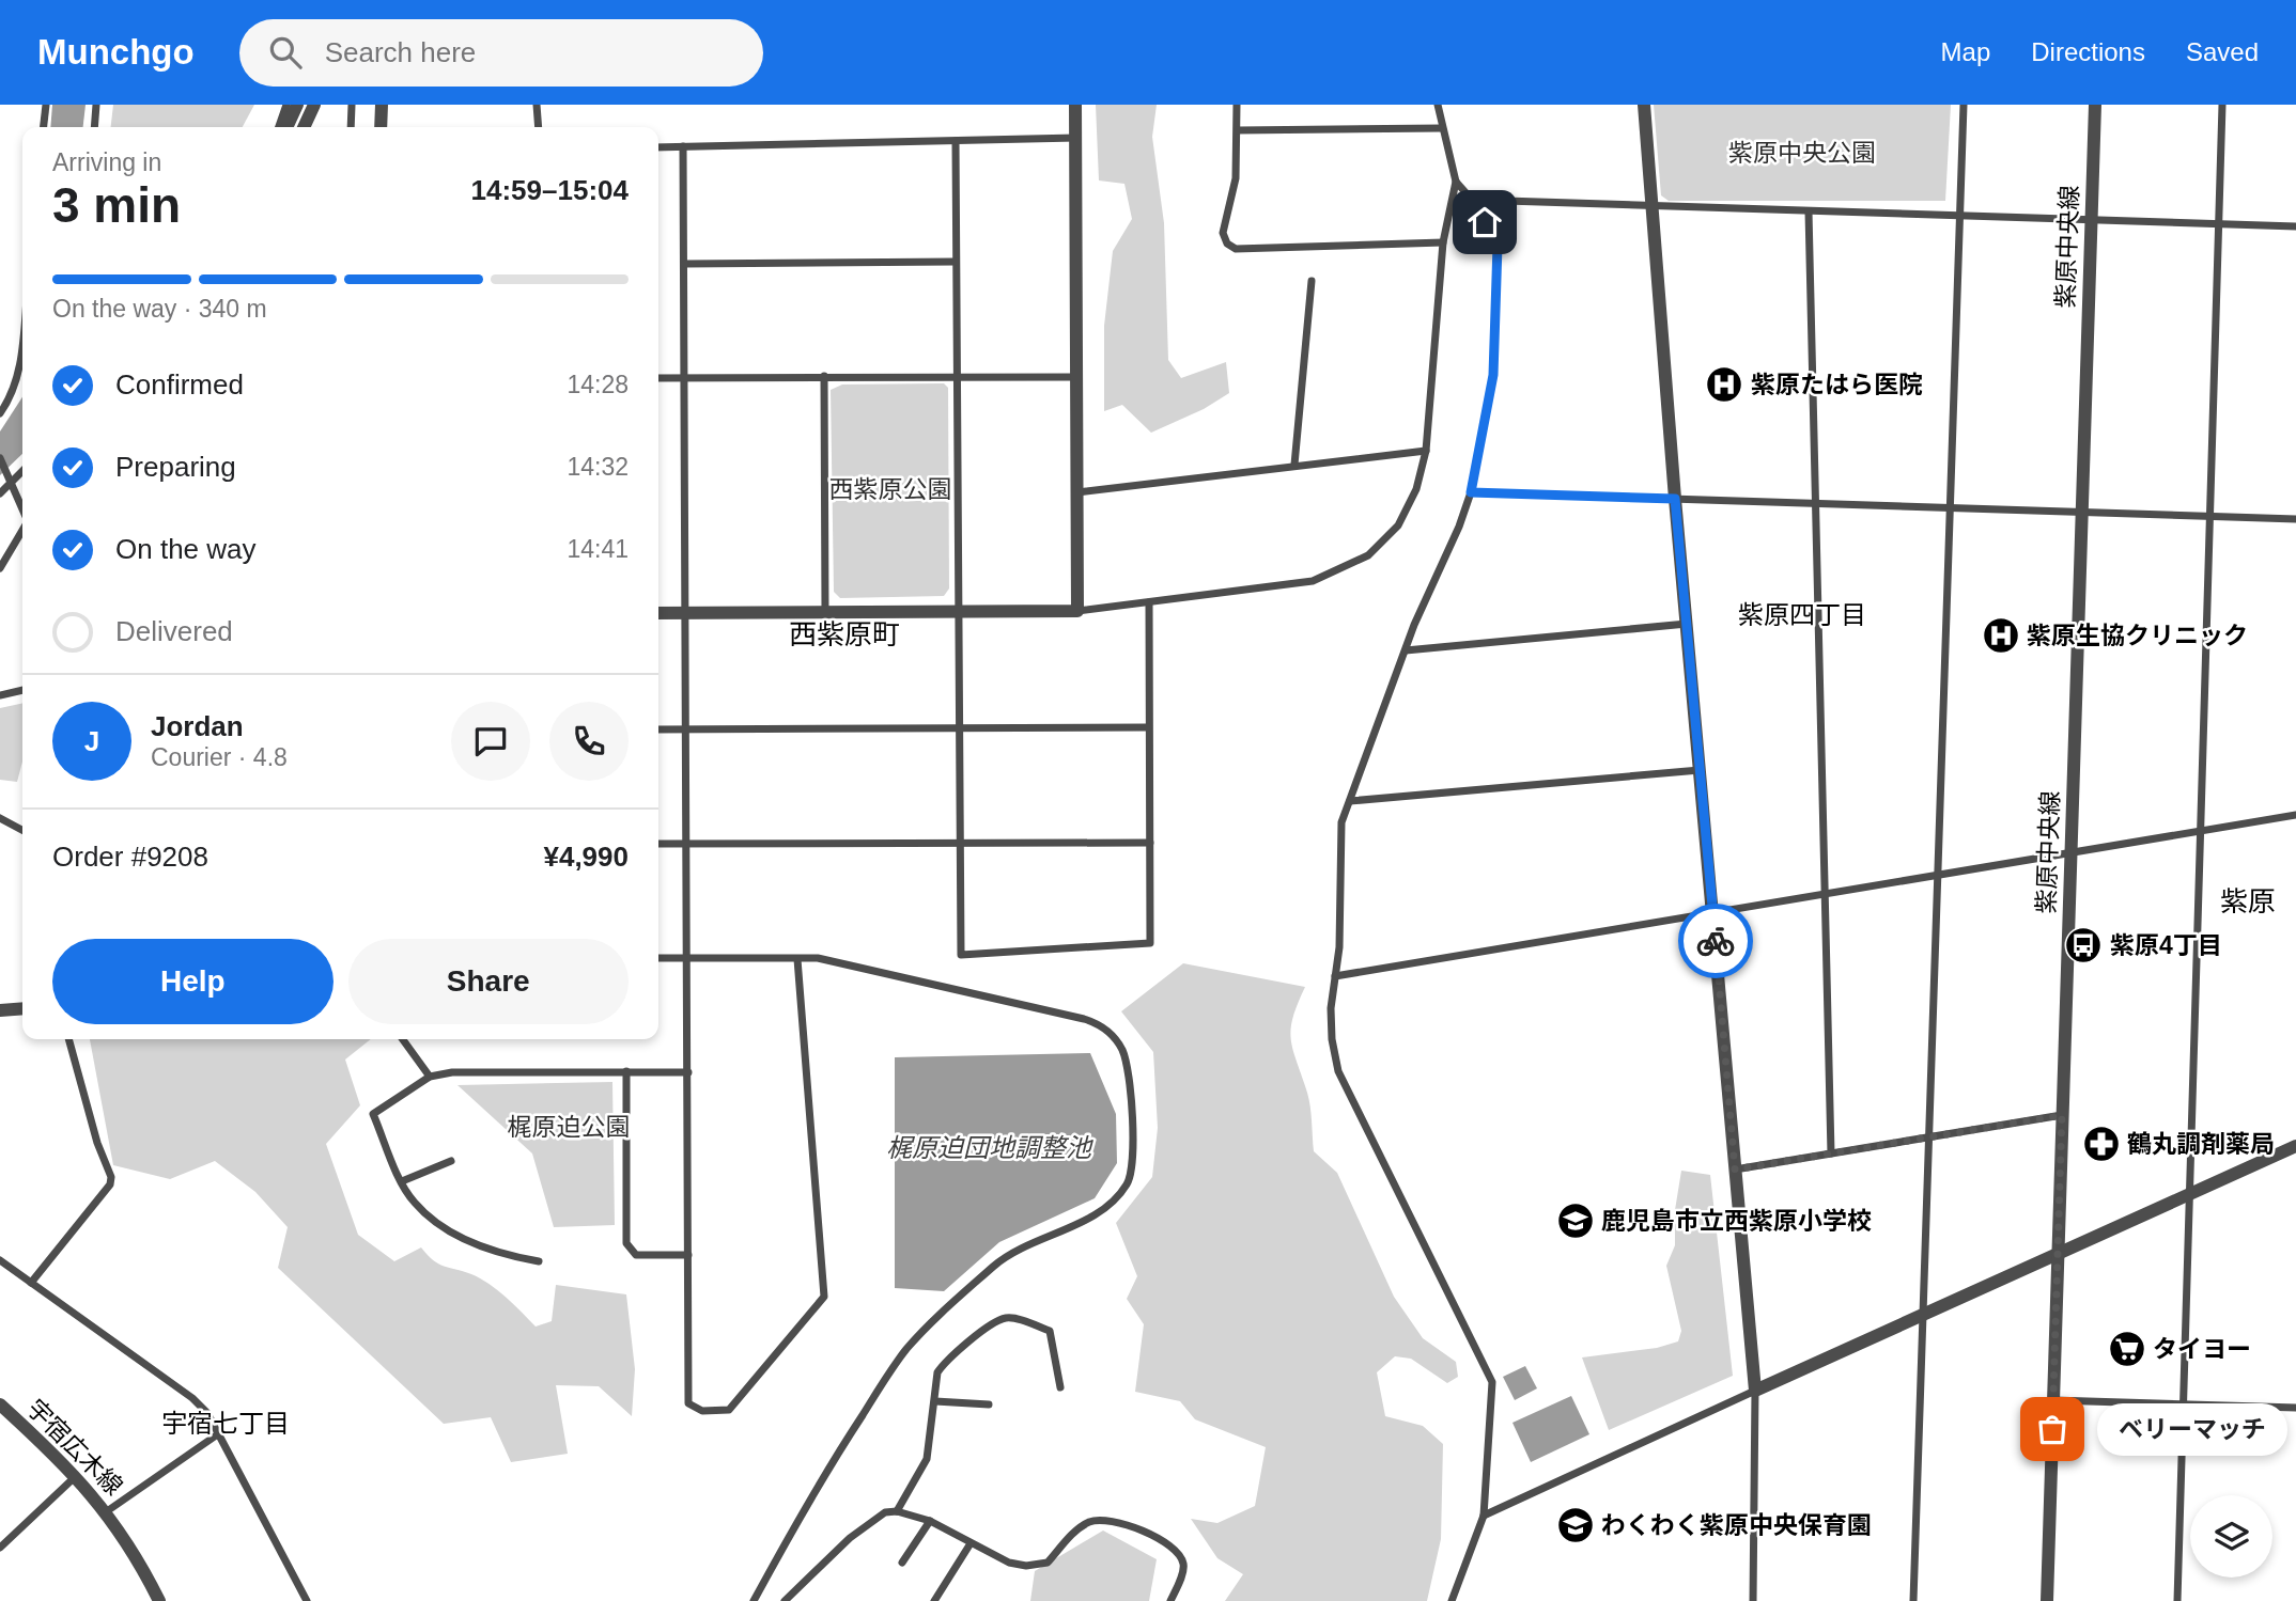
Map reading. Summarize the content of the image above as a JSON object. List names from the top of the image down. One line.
{"streets":{"street":["紫原中央線","宇宿広木線"]},"districts":["紫原四丁目","西紫原町","紫原","宇宿七丁目"],"water":["梶原迫団地調整池"],"parks":["紫原中央公園","西紫原公園","梶原迫公園"],"places":{"hospital":["紫原たはら医院","紫原生協クリニック"],"bus stop":["紫原4丁目"],"pharmacy":["鶴丸調剤薬局"],"school or university":["鹿児島市立西紫原小学校","わくわく紫原中央保育園"],"supermarket":["タイヨー"],"other":["ベリーマッチ"]},"page":{"header":"Munchgo","search":"Search here","nav":["Map","Directions","Saved"],"heading":["3 min","Arriving in","14:59–15:04"],"panel":["Jordan","Courier · 4.8","Order #9208","¥4,990"],"bar":"On the way · 340 m","list":[["Confirmed","14:28"],["Preparing","14:32"],["On the way","14:41"],"Delivered"],"round":"J","buttons":["Help","Share"],"bubble":"ベリーマッチ"}}
